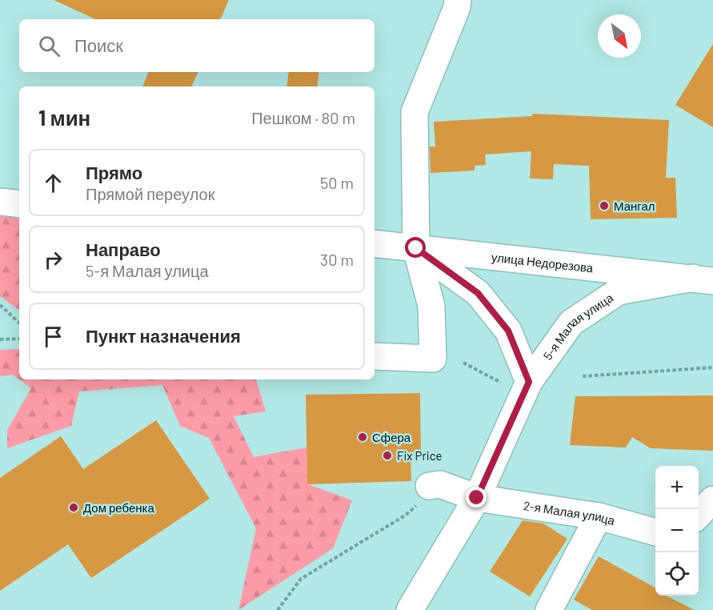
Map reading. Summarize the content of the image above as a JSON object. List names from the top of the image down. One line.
{"streets":{"street":["улица Недорезова","5-я Малая улица","2-я Малая улица"]},"crossings":[["улица Недорезова","5-я Малая улица"],["5-я Малая улица","2-я Малая улица"]],"places":["Мангал","Сфера","Fix Price","Дом ребенка"],"north":"bottom right","page":{"search":"Поиск","heading":["1 мин","Пешком · 80 m"],"list":[["Прямо","Прямой переулок","50 m"],["Направо","5-я Малая улица","30 m"],"Пункт назначения"],"map_buttons":["+","−"]}}
